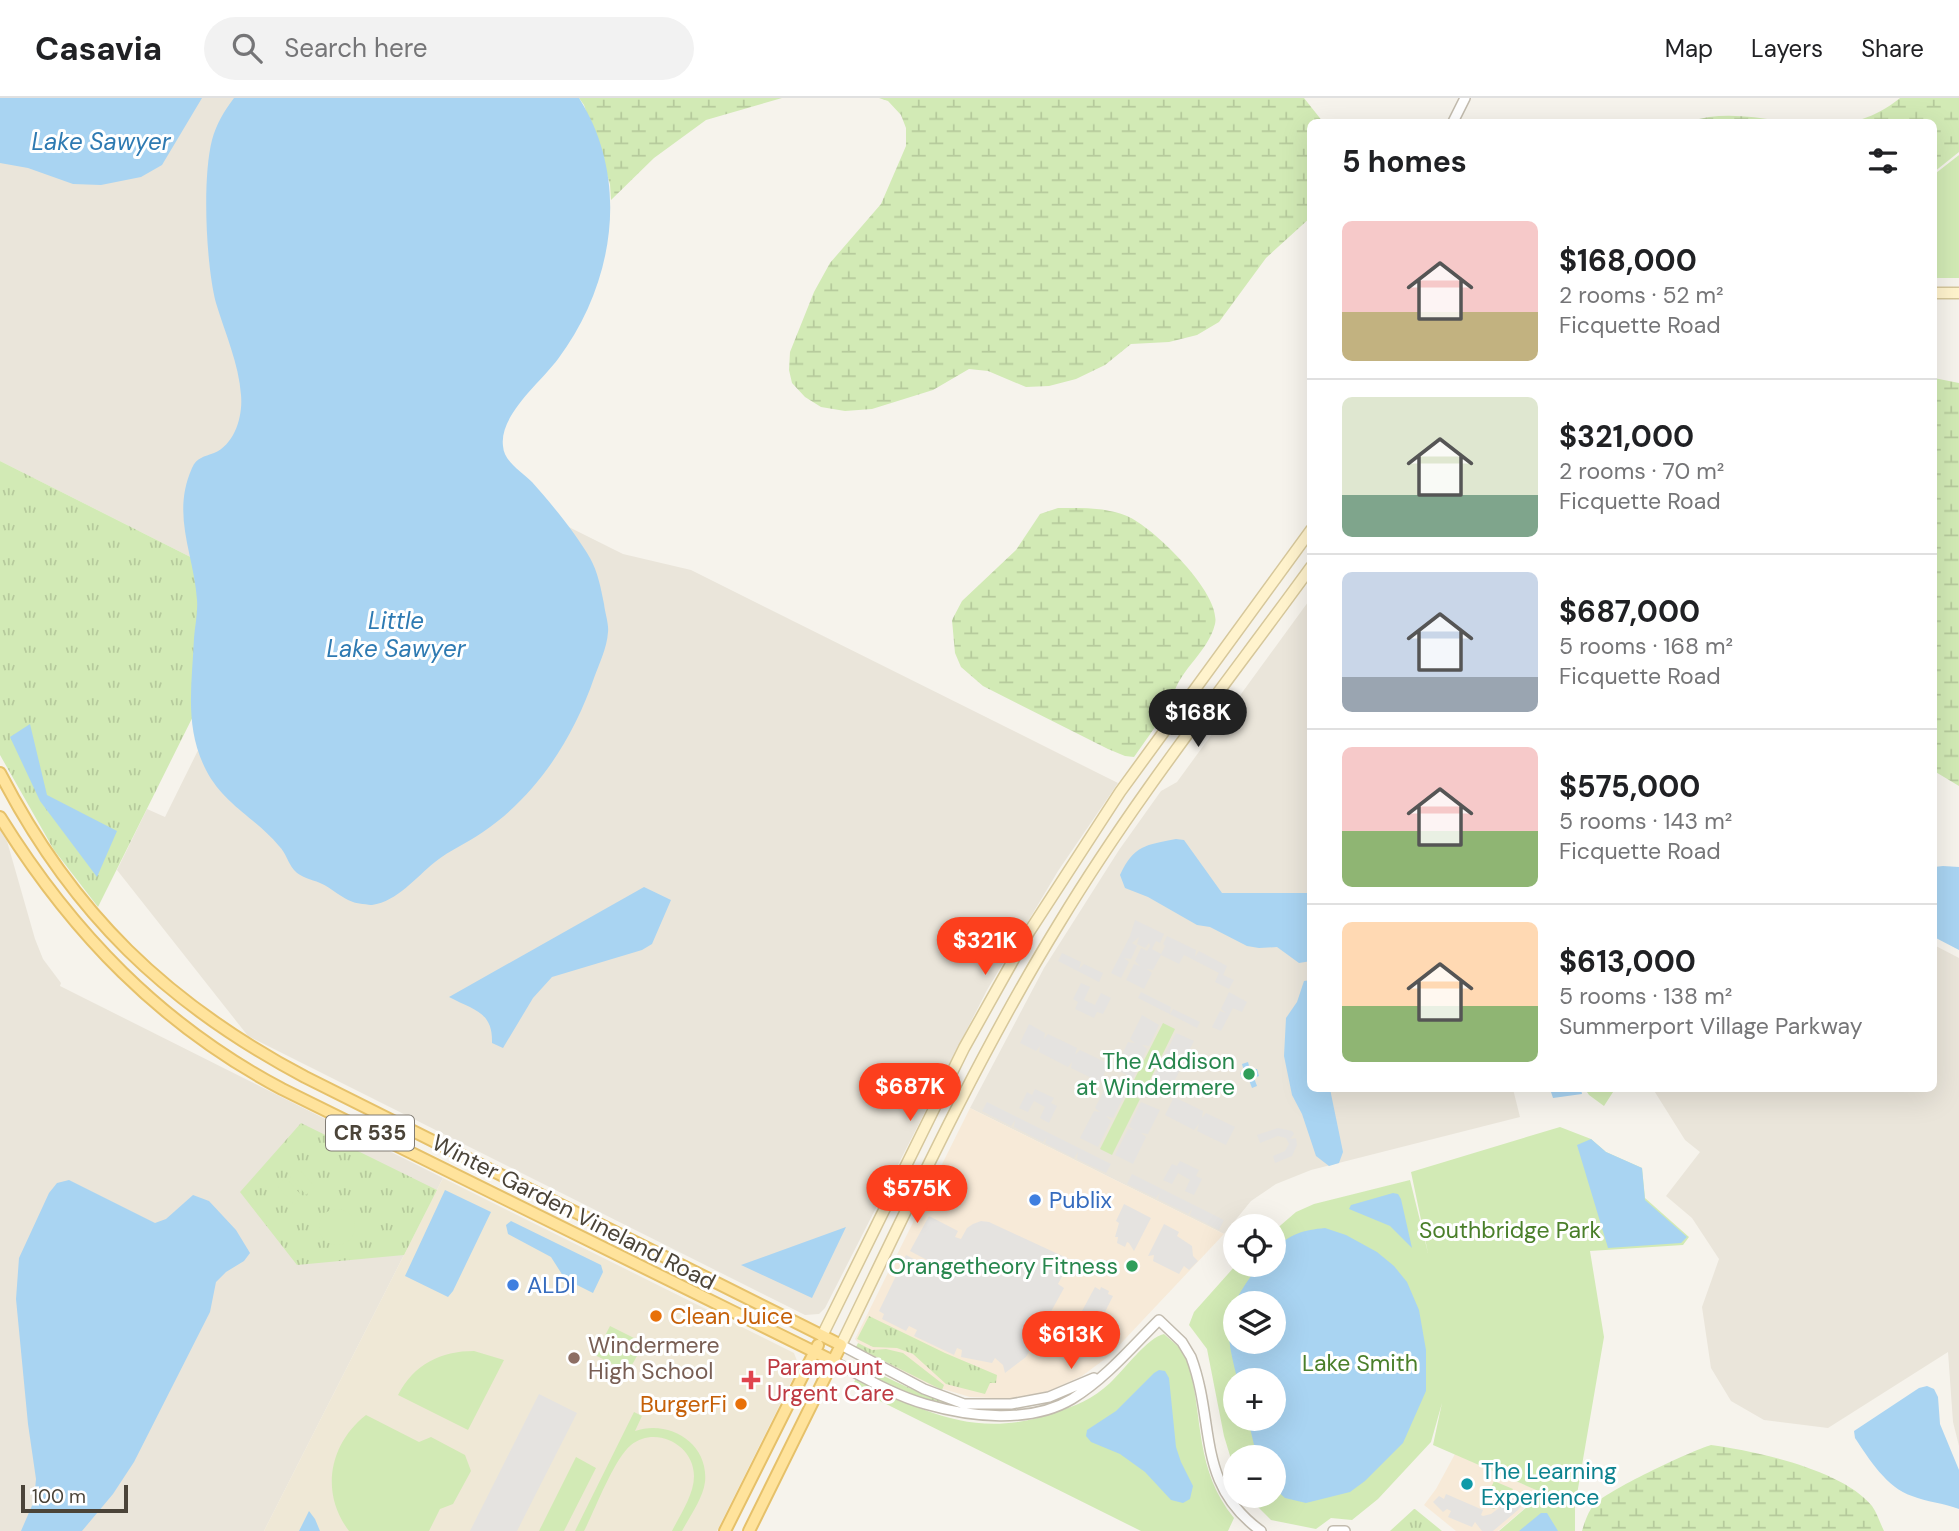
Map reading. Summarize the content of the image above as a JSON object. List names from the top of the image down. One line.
{"streets":{"main road":["CR 535","Winter Garden Vineland Road"]},"water":["Lake Sawyer","Little Lake Sawyer"],"parks":["Southbridge Park","Lake Smith"],"places":{"other":["The Addison at Windermere","Publix","Orangetheory Fitness","ALDI","Clean Juice","Windermere High School","BurgerFi","The Learning Experience"],"health":["Paramount Urgent Care"]},"scale_bar":"100 m","page":{"header":"Casavia","search":"Search here","nav":["Map","Layers","Share"],"heading":"5 homes","list":[{"name":"$168,000","note":"2 rooms · 52 m² · Ficquette Road"},{"name":"$321,000","note":"2 rooms · 70 m² · Ficquette Road"},{"name":"$687,000","note":"5 rooms · 168 m² · Ficquette Road"},{"name":"$575,000","note":"5 rooms · 143 m² · Ficquette Road"},{"name":"$613,000","note":"5 rooms · 138 m² · Summerport Village Parkway"}],"price":["$168K","$321K","$687K","$575K","$613K"],"map_buttons":["+","−"],"scale":"100 m"}}
